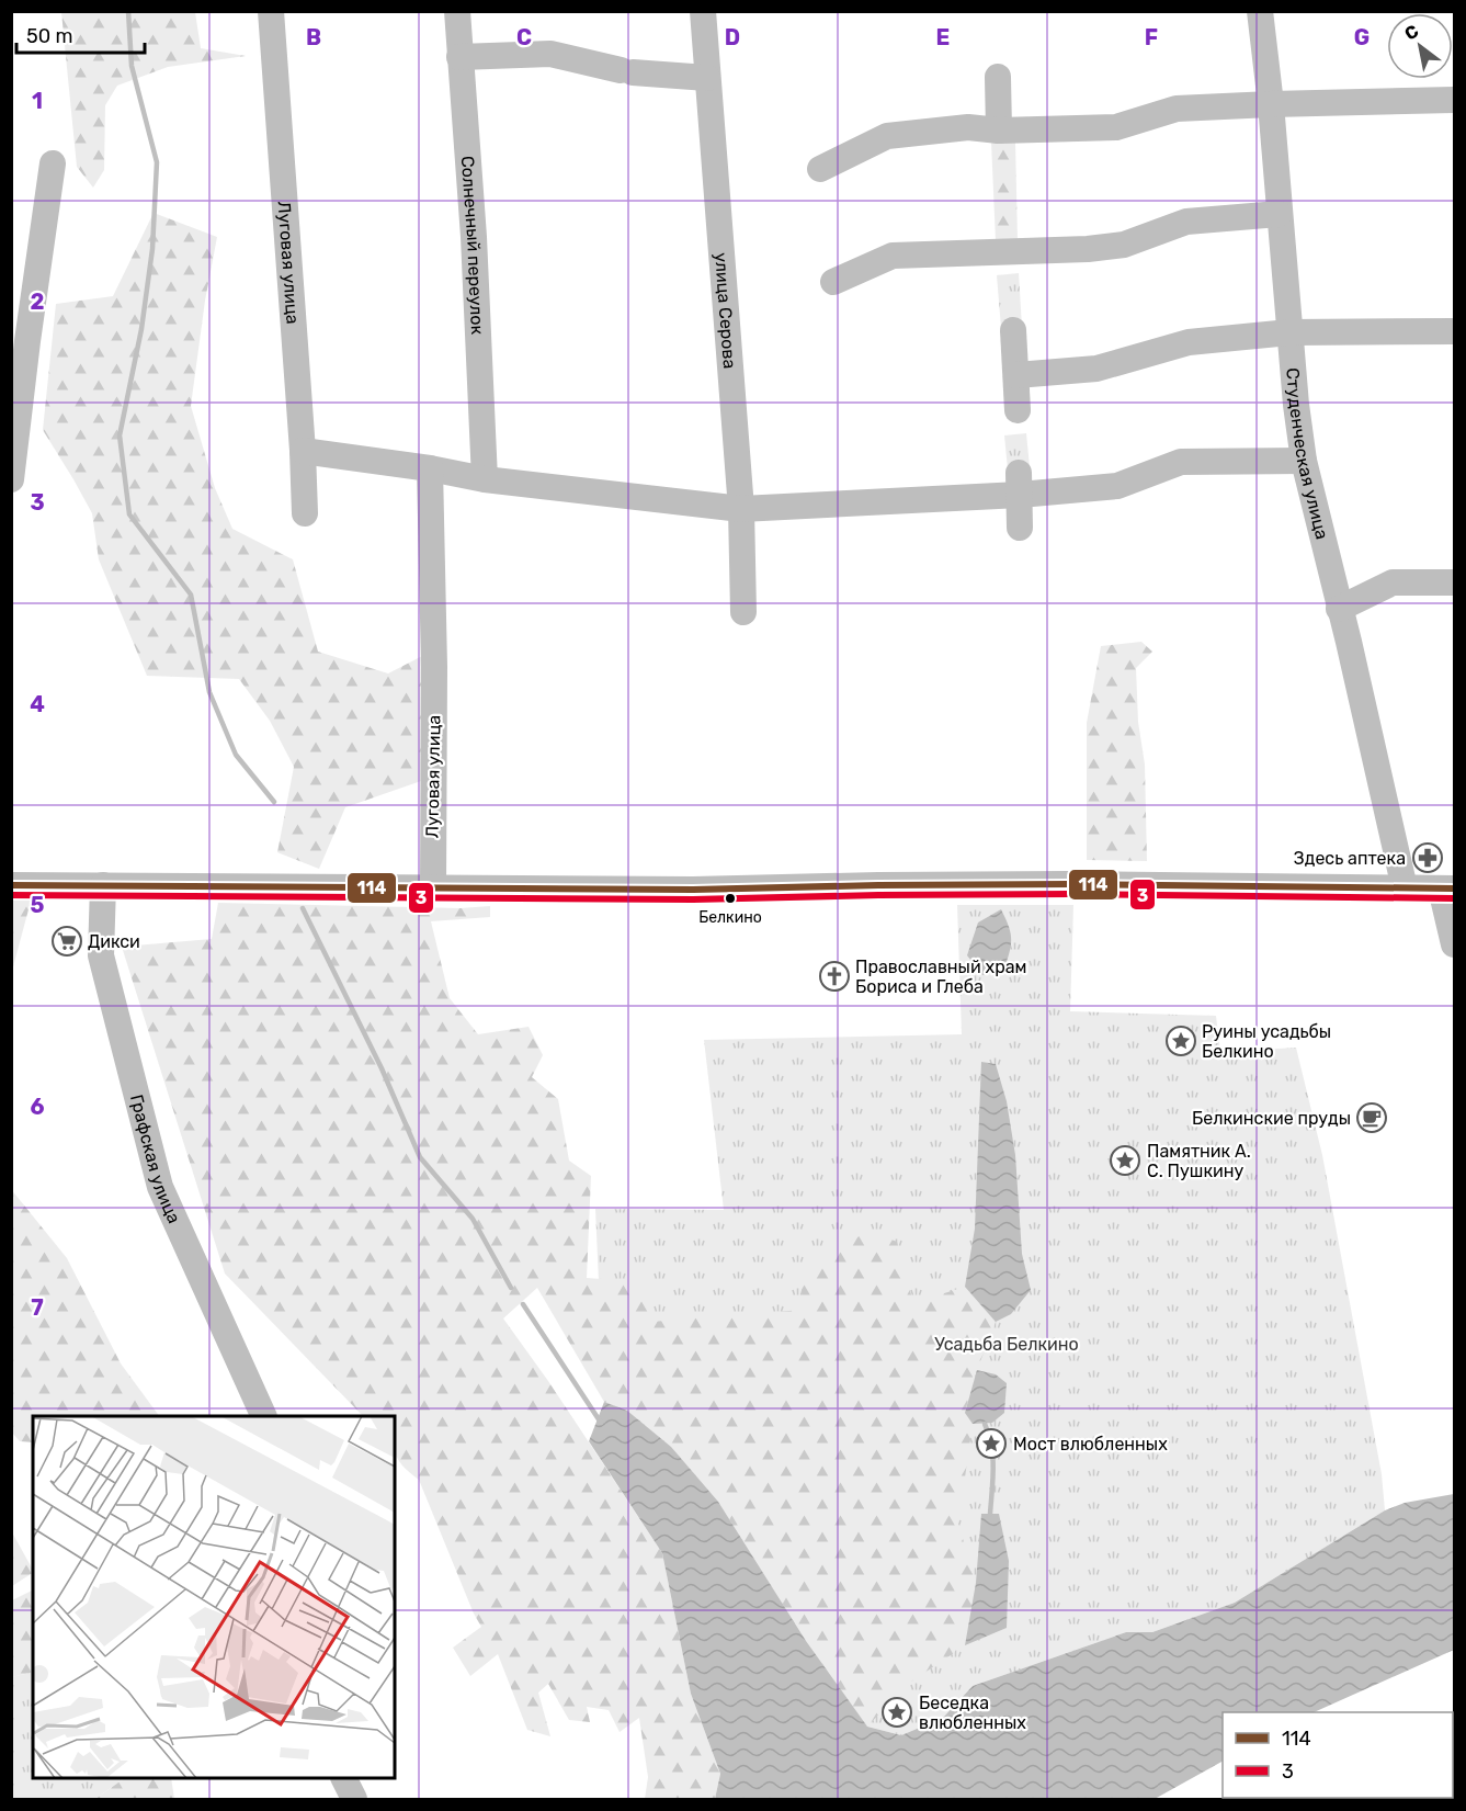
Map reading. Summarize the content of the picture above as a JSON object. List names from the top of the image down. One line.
{"streets":{"street":["Солнечный переулок","Луговая улица","улица Серова","Студенческая улица","Графская улица"]},"parks":["Усадьба Белкино"],"places":{"pharmacy":["Здесь аптека"],"other":["Белкино"],"supermarket":["Дикси"],"church":["Православный храм Бориса и Глеба"],"place":["Руины усадьбы Белкино","Памятник А. С. Пушкину","Мост влюбленных","Беседка влюбленных"],"cafe":["Белкинские пруды"]},"lines":["transit line 114","transit line 3"],"legend":["114","3"],"scale_bar":"50 m","north":"top left","grid":{"columns":["B","C","D","E","F","G"],"rows":["1","2","3","4","5","6","7"]}}
